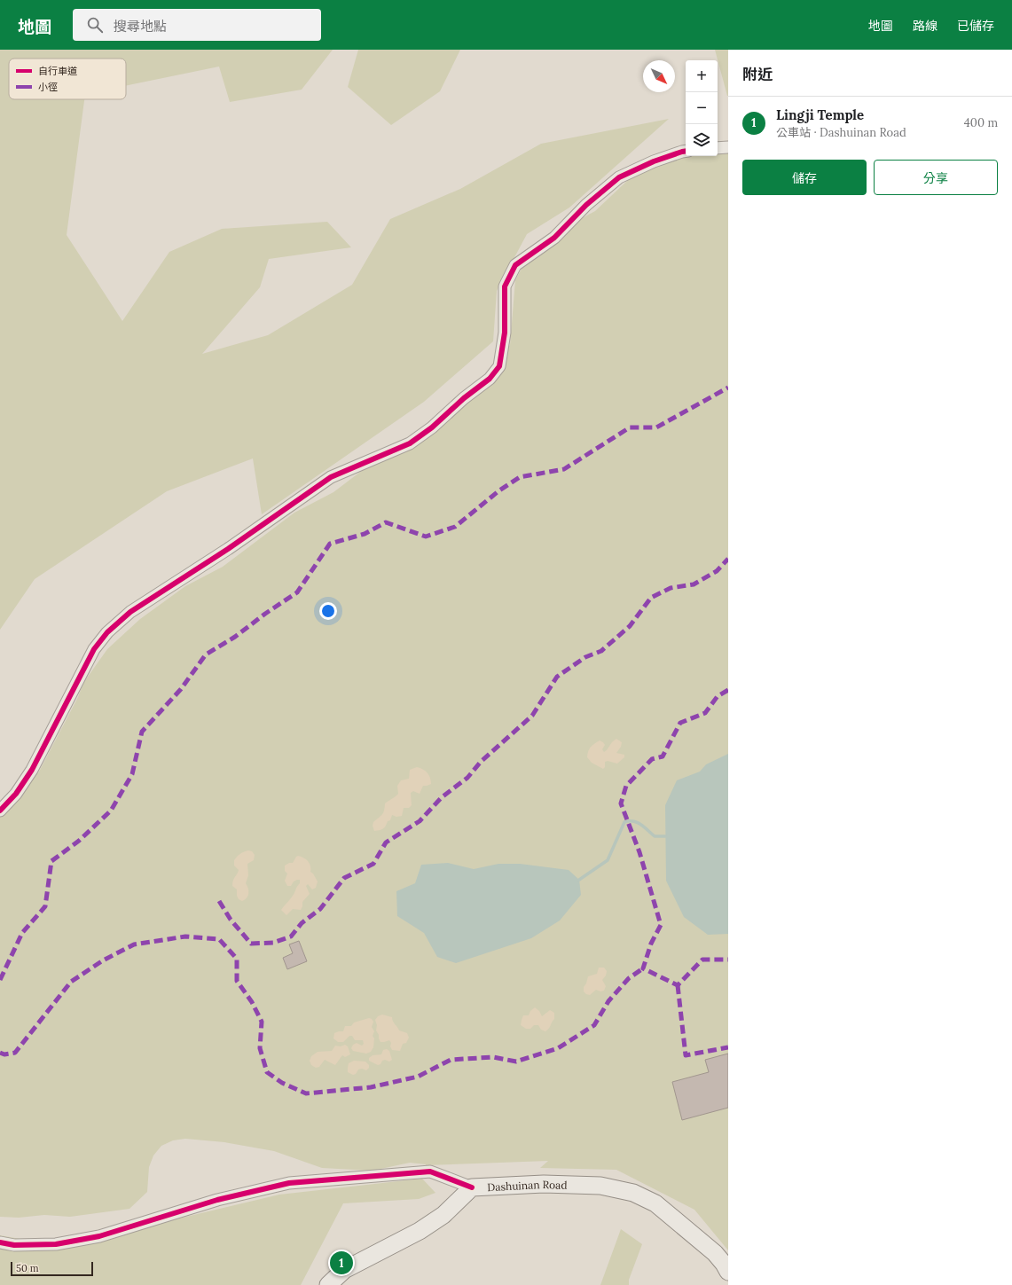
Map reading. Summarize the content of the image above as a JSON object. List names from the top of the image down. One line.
{"streets":{"street":["Dashuinan Road"]},"legend":["自行車道","小徑"],"scale_bar":"50 m","north":"bottom right","page":{"header":"地圖","search":"搜尋地點","nav":["地圖","路線","已儲存"],"heading":"附近","map_buttons":["+","−"],"list":[{"mark":"1","name":"Lingji Temple","note":"公車站 · Dashuinan Road","value":"400 m"}],"buttons":["儲存","分享"],"pins":"1","scale":"50 m"}}
